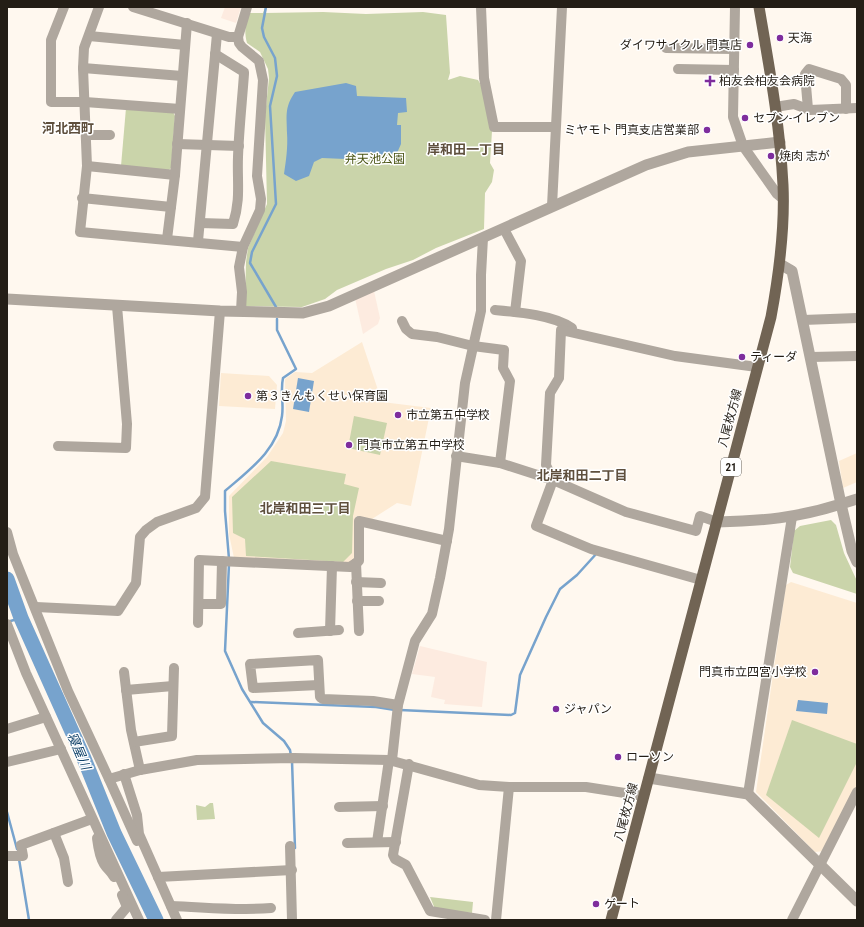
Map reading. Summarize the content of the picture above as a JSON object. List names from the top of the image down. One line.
{"streets":{"main road":["八尾枚方線","21"]},"districts":["河北西町","岸和田一丁目","北岸和田二丁目","北岸和田三丁目"],"water":["寝屋川"],"parks":["弁天池公園"],"places":{"other":["天海","ダイワサイクル 門真店","セブン-イレブン","ミヤモト 門真支店営業部","焼肉 志が","ティーダ","第３きんもくせい保育園","市立第五中学校","門真市立第五中学校","門真市立四宮小学校","ジャパン","ローソン","ゲート"],"health":["柏友会柏友会病院"]}}
